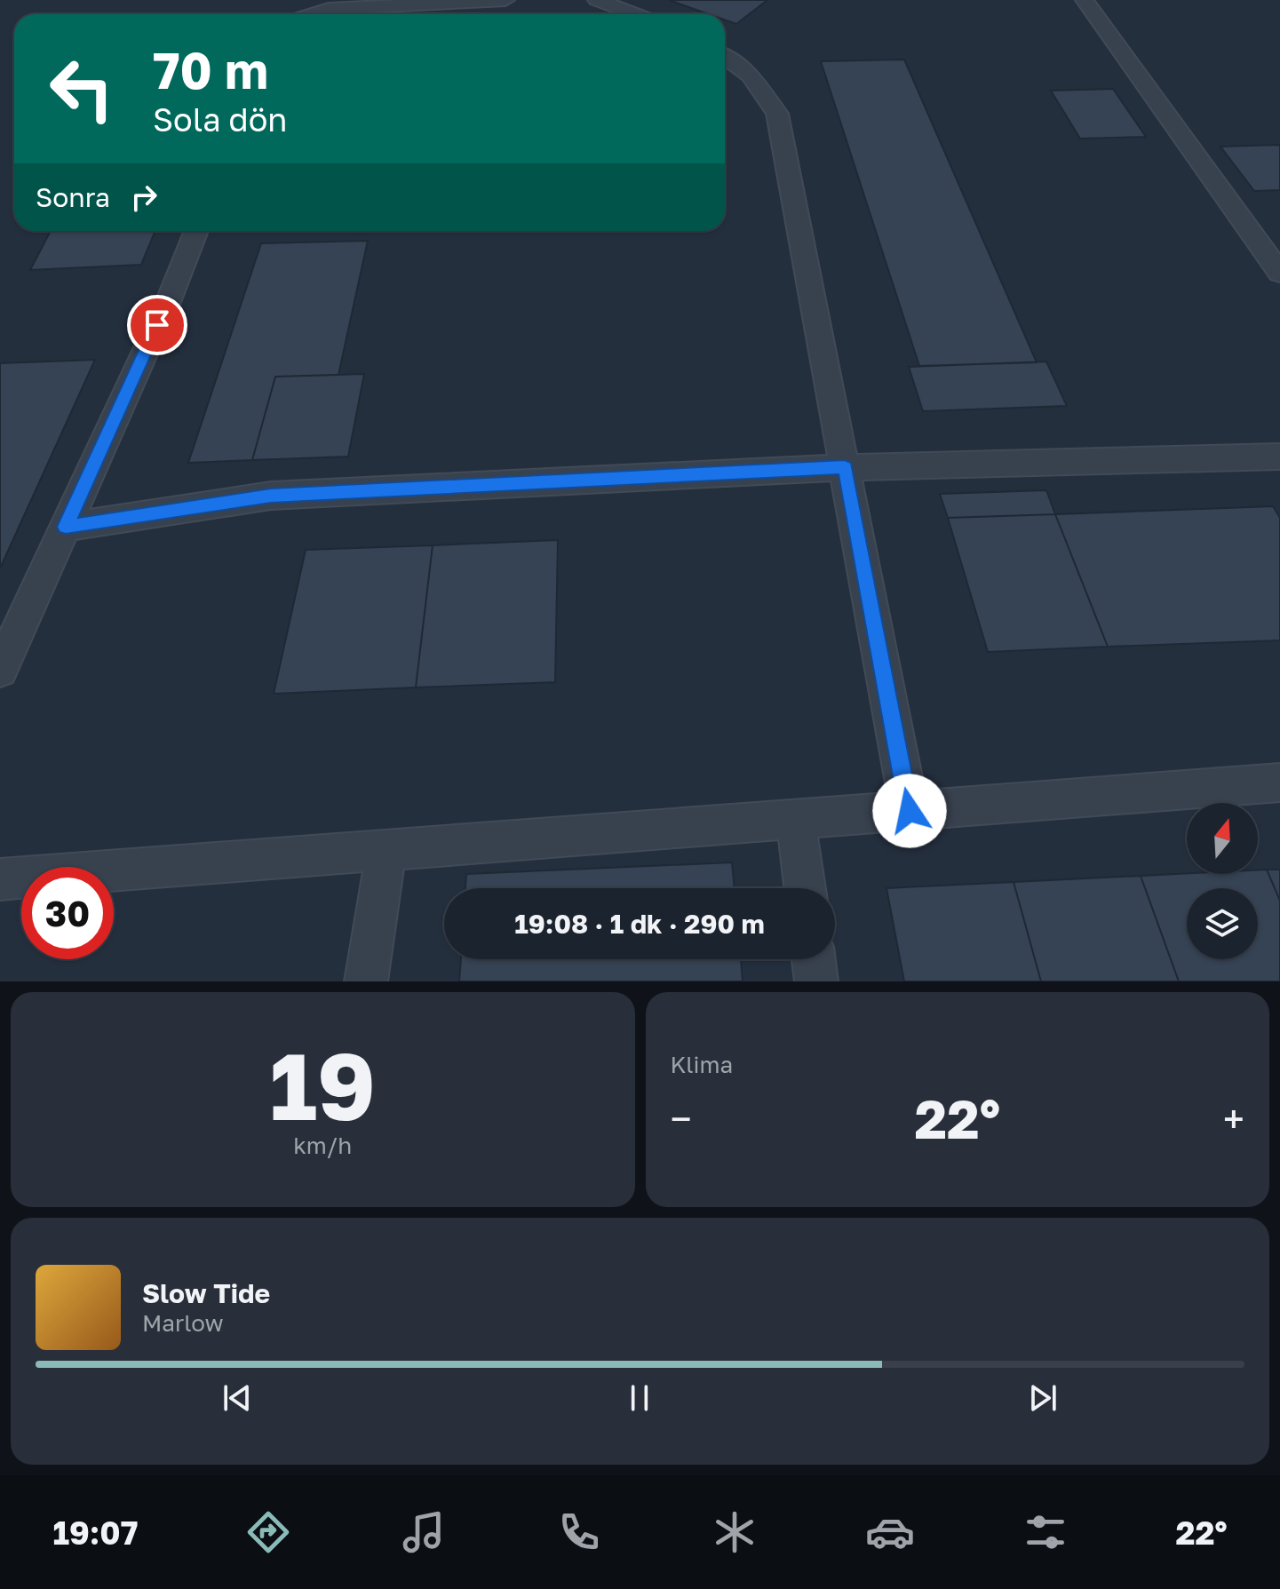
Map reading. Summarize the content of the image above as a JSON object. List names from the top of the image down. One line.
{"north":"top","page":{"turn":["70 m","Sola dön"],"then":"Sonra","limit":"30","trip":"19:08 · 1 dk · 290 m","tile":[["19","km/h"],"Klima"],"heat":["−","22°","+"],"song":["Slow Tide","Marlow"],"tabs":["19:07","22°"]}}
